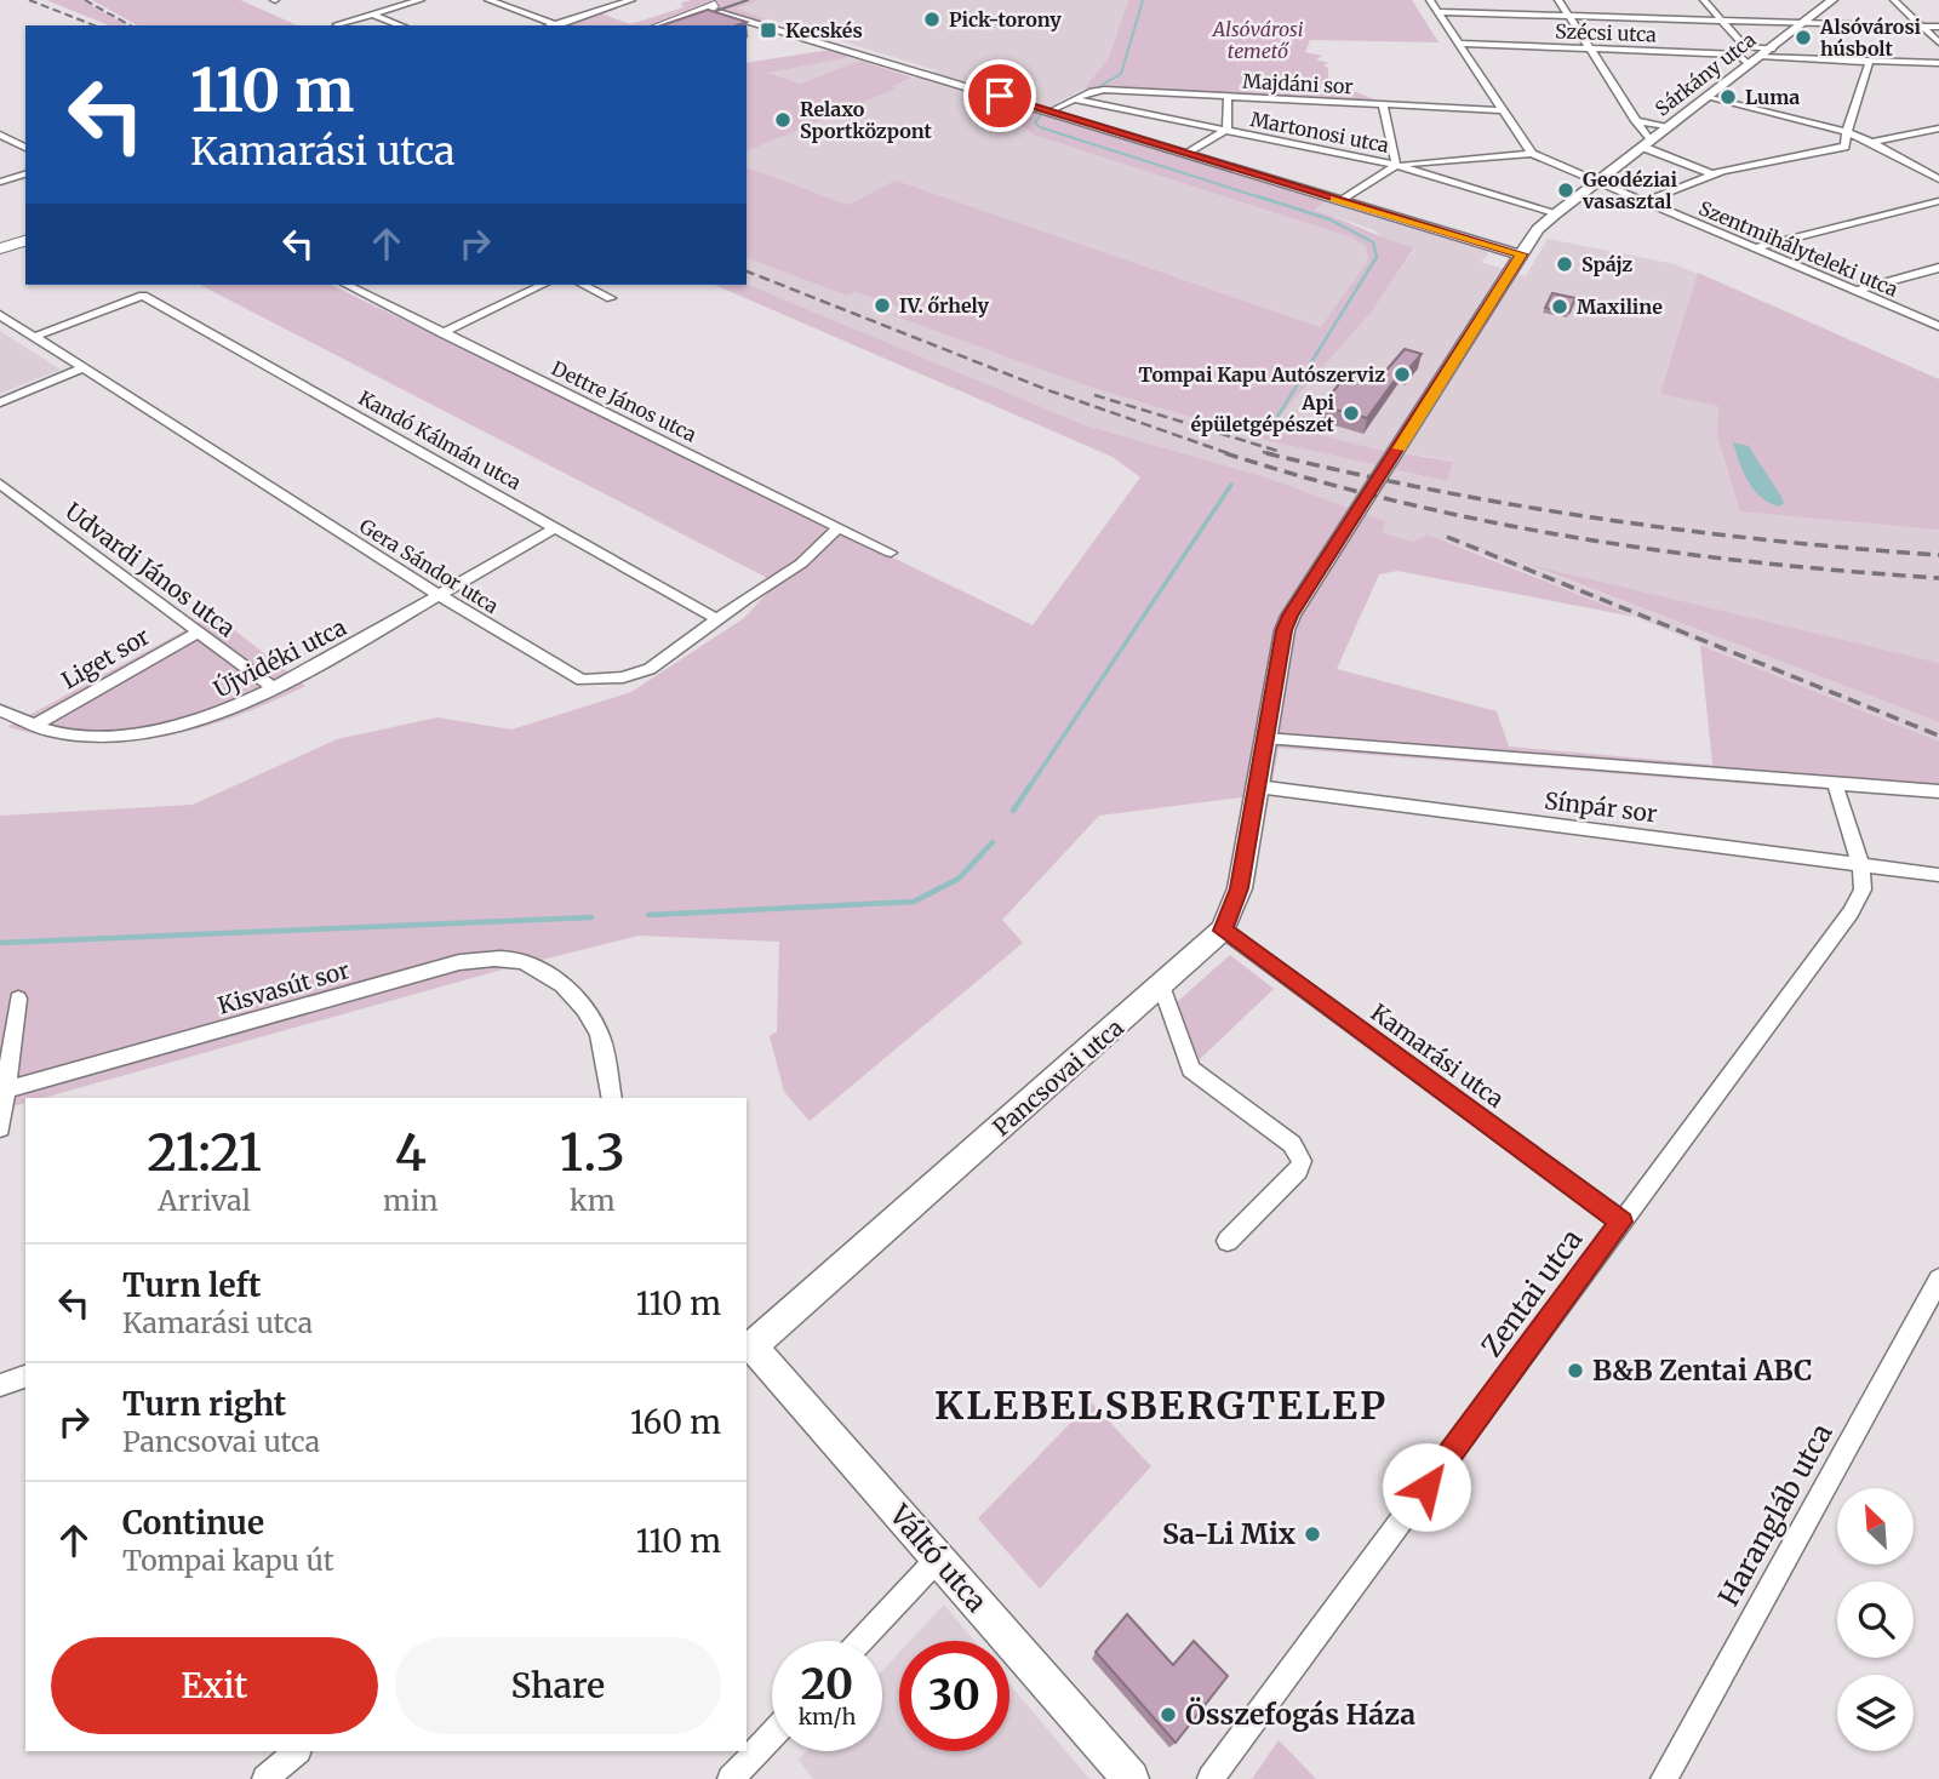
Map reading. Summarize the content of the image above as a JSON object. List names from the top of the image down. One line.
{"streets":{"street":["Szécsi utca","Sárkány utca","Majdáni sor","Martonosi utca","Szentmihályteleki utca","Dettre János utca","Kandó Kálmán utca","Gera Sándor utca","Udvardi János utca","Liget sor","Újvidéki utca","Sínpár sor","Kisvasút sor","Kamarási utca","Pancsovai utca","Zentai utca","Harangláb utca","Váltó utca"]},"crossings":[["Szécsi utca","Sárkány utca"],["Sárkány utca","Martonosi utca"],["Sárkány utca","Szentmihályteleki utca"],["Sárkány utca","Pancsovai utca"],["Majdáni sor","Martonosi utca"],["Dettre János utca","Gera Sándor utca"],["Kandó Kálmán utca","Gera Sándor utca"],["Kandó Kálmán utca","Újvidéki utca"],["Gera Sándor utca","Újvidéki utca"],["Udvardi János utca","Liget sor"],["Udvardi János utca","Újvidéki utca"],["Liget sor","Újvidéki utca"],["Sínpár sor","Pancsovai utca"],["Sínpár sor","Zentai utca"],["Kamarási utca","Pancsovai utca"],["Kamarási utca","Zentai utca"],["Pancsovai utca","Váltó utca"]],"districts":["KLEBELSBERGTELEP"],"parks":["Alsóvárosi temető"],"places":{"other":["Pick-torony","Alsóvárosi húsbolt","Luma","Relaxo Sportközpont","Geodéziai vasasztal","Spájz","IV. őrhely","Maxiline","Tompai Kapu Autószerviz","Api épületgépészet","B&B Zentai ABC","Sa-Li Mix","Összefogás Háza"],"transit":["Kecskés"]},"north":"top left","page":{"turn":["110 m","Kamarási utca"],"eta":["21:21","Arrival","4","min","1.3","km"],"list":[{"name":"Turn left","note":"Kamarási utca","value":"110 m"},{"name":"Turn right","note":"Pancsovai utca","value":"160 m"},{"name":"Continue","note":"Tompai kapu út","value":"110 m"}],"buttons":["Exit","Share"],"speed":"20 km/h","limit":"30"}}
